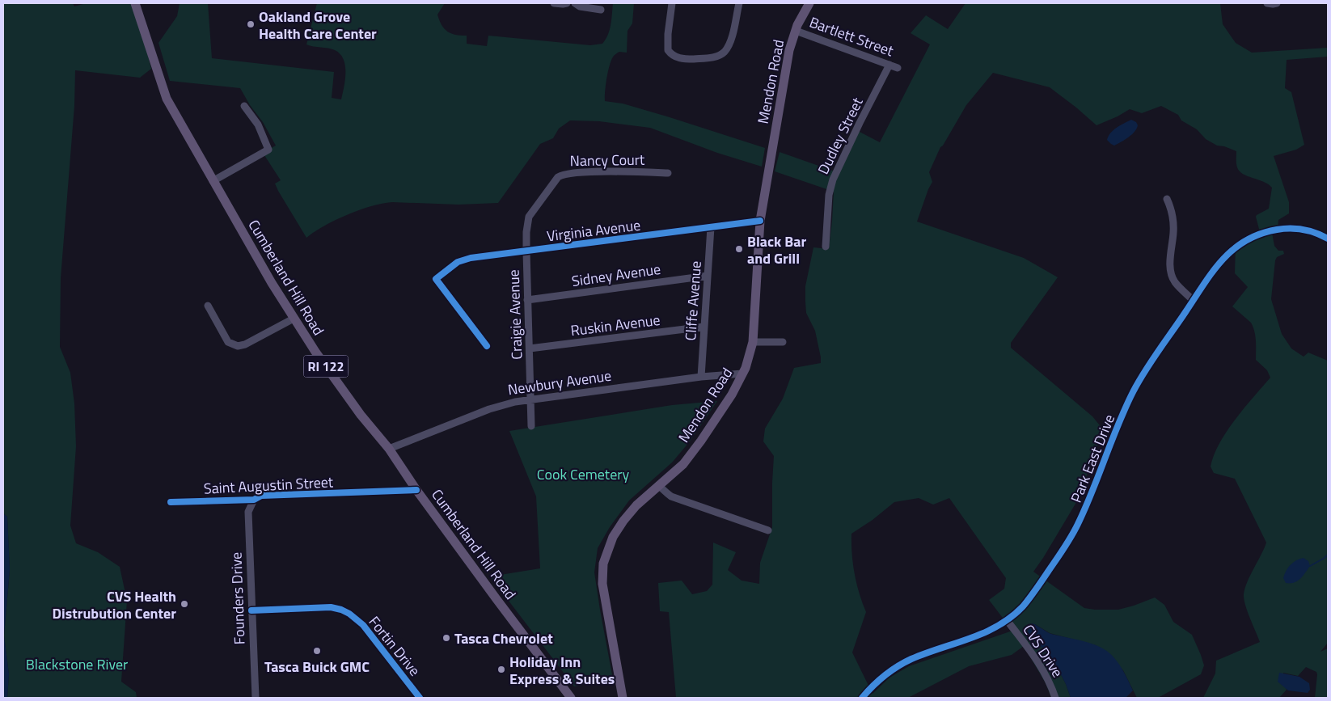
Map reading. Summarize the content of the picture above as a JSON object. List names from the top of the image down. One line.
{"streets":{"main road":["Mendon Road","Cumberland Hill Road","RI 122"],"street":["Bartlett Street","Dudley Street","Nancy Court","Virginia Avenue","Sidney Avenue","Cliffe Avenue","Craigie Avenue","Ruskin Avenue","Newbury Avenue","Park East Drive","Saint Augustin Street","Founders Drive","Fortin Drive","CVS Drive"]},"crossings":[["Bartlett Street","Mendon Road"],["Bartlett Street","Dudley Street"],["Mendon Road","Virginia Avenue"],["Mendon Road","Newbury Avenue"],["Nancy Court","Virginia Avenue"],["Nancy Court","Craigie Avenue"],["Virginia Avenue","Cliffe Avenue"],["Virginia Avenue","Craigie Avenue"],["Sidney Avenue","Cliffe Avenue"],["Sidney Avenue","Craigie Avenue"],["Cumberland Hill Road","Newbury Avenue"],["Cumberland Hill Road","Saint Augustin Street"],["Cliffe Avenue","Ruskin Avenue"],["Cliffe Avenue","Newbury Avenue"],["Craigie Avenue","Ruskin Avenue"],["Craigie Avenue","Newbury Avenue"],["Park East Drive","CVS Drive"],["Saint Augustin Street","Founders Drive"],["Founders Drive","Fortin Drive"]],"parks":["Cook Cemetery","Blackstone River"],"places":["Oakland Grove Health Care Center","Black Bar and Grill","CVS Health Distrubution Center","Tasca Chevrolet","Tasca Buick GMC","Holiday Inn Express & Suites"]}
